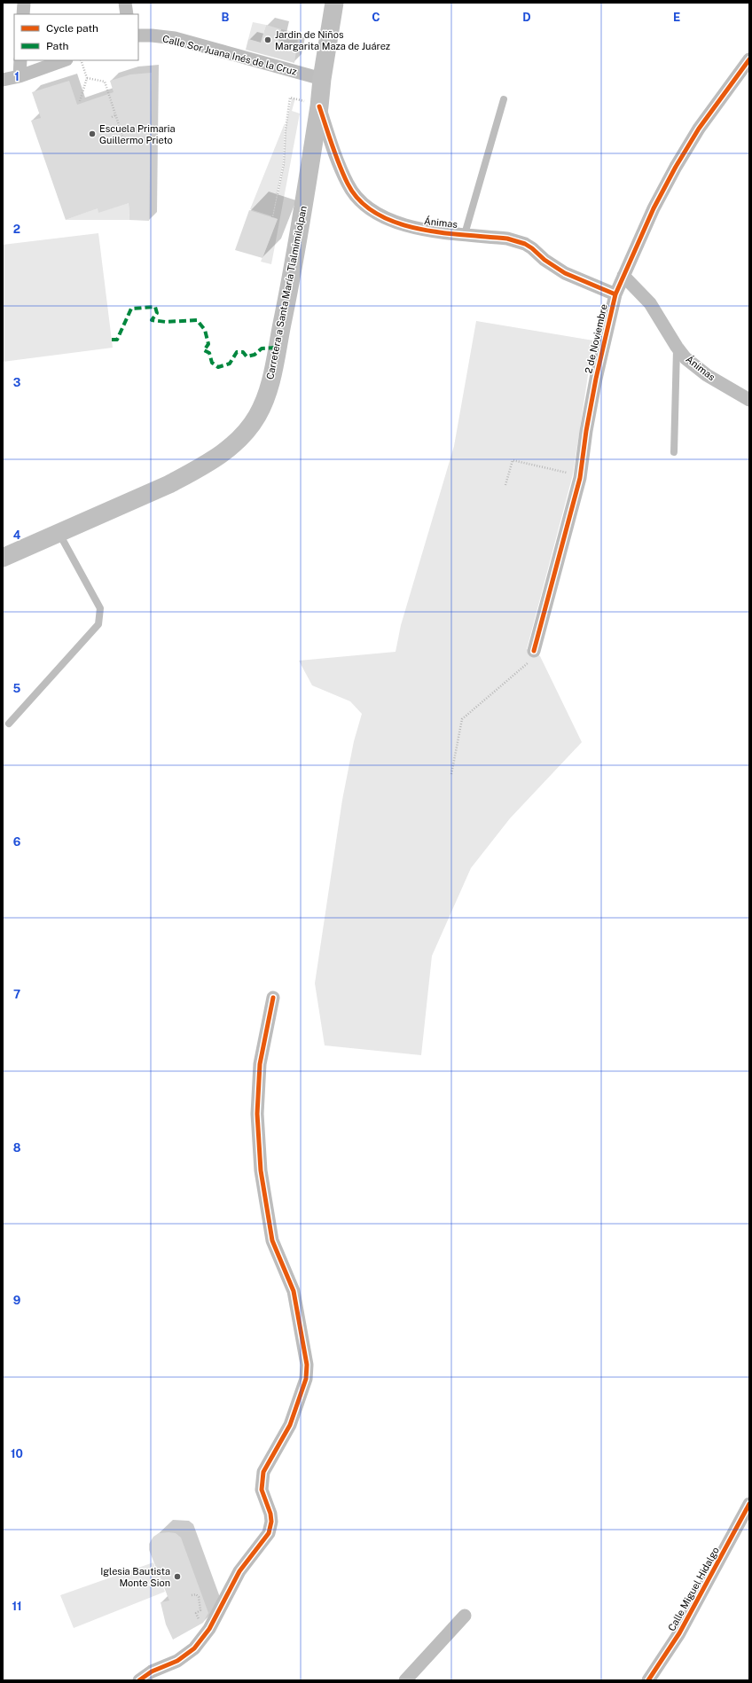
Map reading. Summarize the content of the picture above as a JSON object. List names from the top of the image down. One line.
{"streets":{"main road":["Carretera a Santa María Tlalmimilolpan"],"street":["Calle Sor Juana Inés de la Cruz","Ánimas","2 de Noviembre","Calle Miguel Hidalgo"]},"crossings":[["Calle Sor Juana Inés de la Cruz","Carretera a Santa María Tlalmimilolpan"],["Ánimas","Carretera a Santa María Tlalmimilolpan"],["Ánimas","2 de Noviembre"]],"places":["Jardin de Niños Margarita Maza de Juárez","Escuela Primaria Guillermo Prieto","Iglesia Bautista Monte Sion"],"legend":["Cycle path","Path"],"grid":{"columns":["B","C","D","E"],"rows":["1","2","3","4","5","6","7","8","9","10","11"]}}
